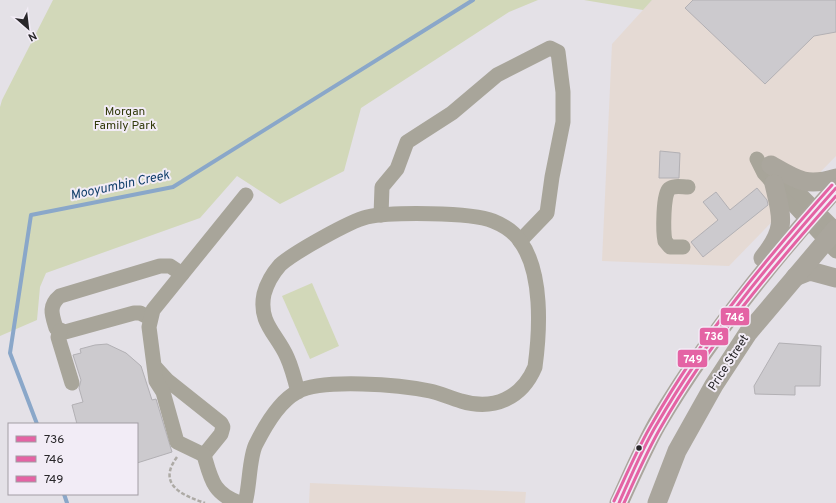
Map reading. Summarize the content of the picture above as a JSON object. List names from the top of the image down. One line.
{"streets":{"main road":["Price Street"]},"water":["Mooyumbin Creek"],"parks":["Morgan Family Park"],"lines":["transit line 749","transit line 736","transit line 746"],"legend":["736","746","749"],"north":"bottom right"}
